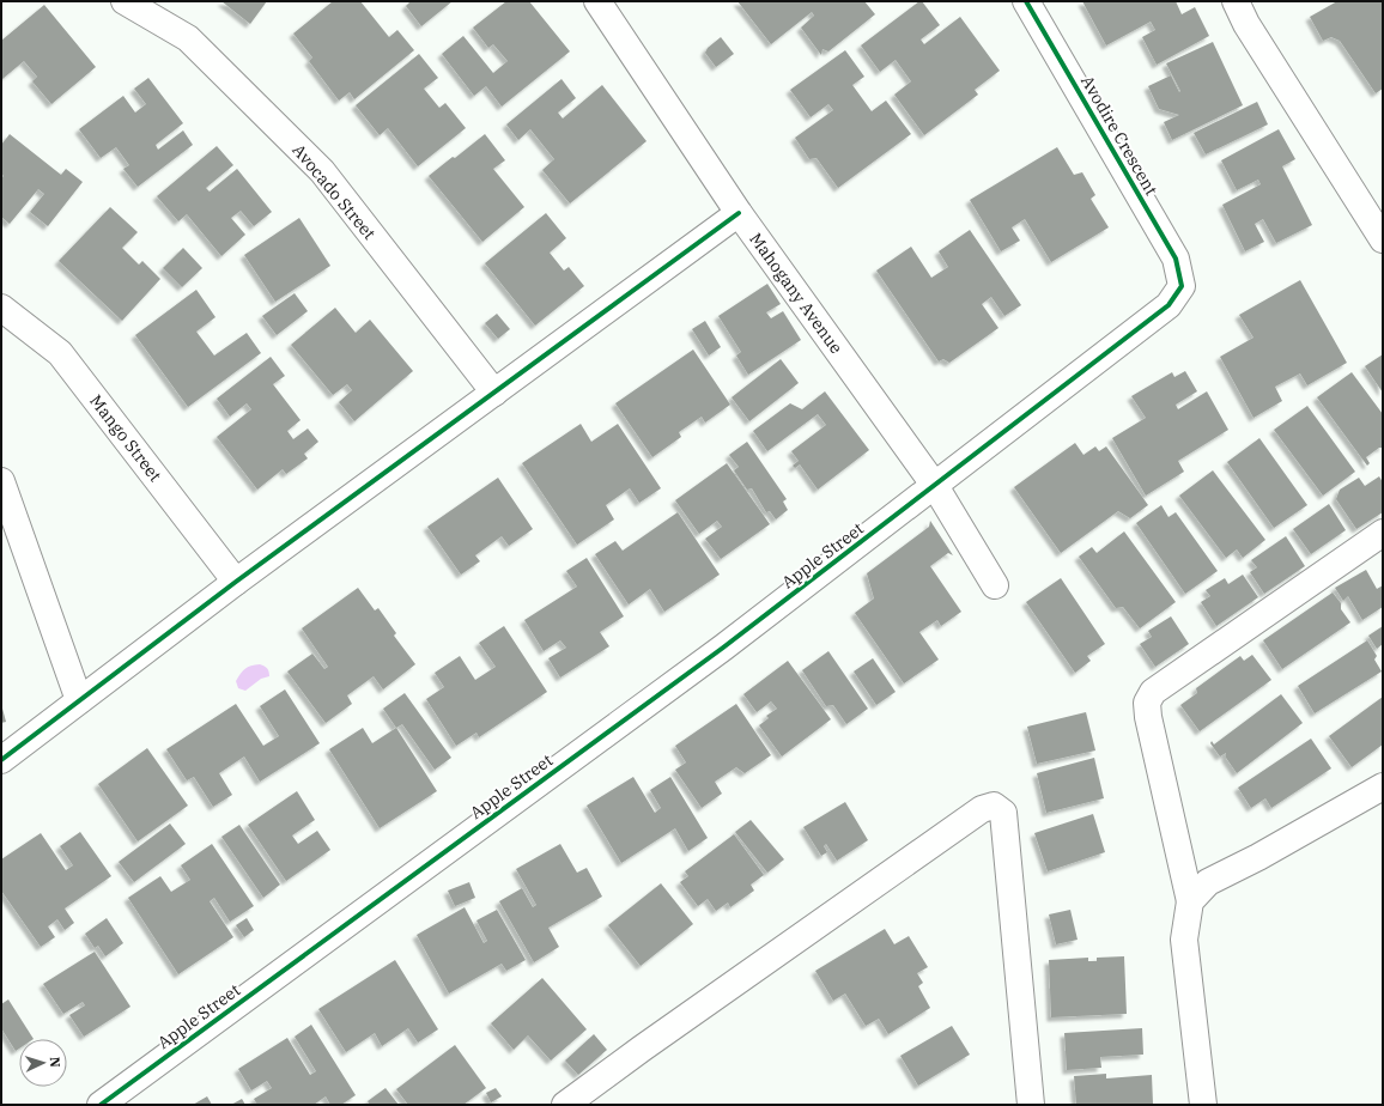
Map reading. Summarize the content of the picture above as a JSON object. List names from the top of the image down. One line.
{"streets":{"street":["Avodire Crescent","Avocado Street","Mahogany Avenue","Mango Street","Apple Street"]},"crossings":[["Avodire Crescent","Apple Street"],["Mahogany Avenue","Apple Street"]],"north":"right"}
